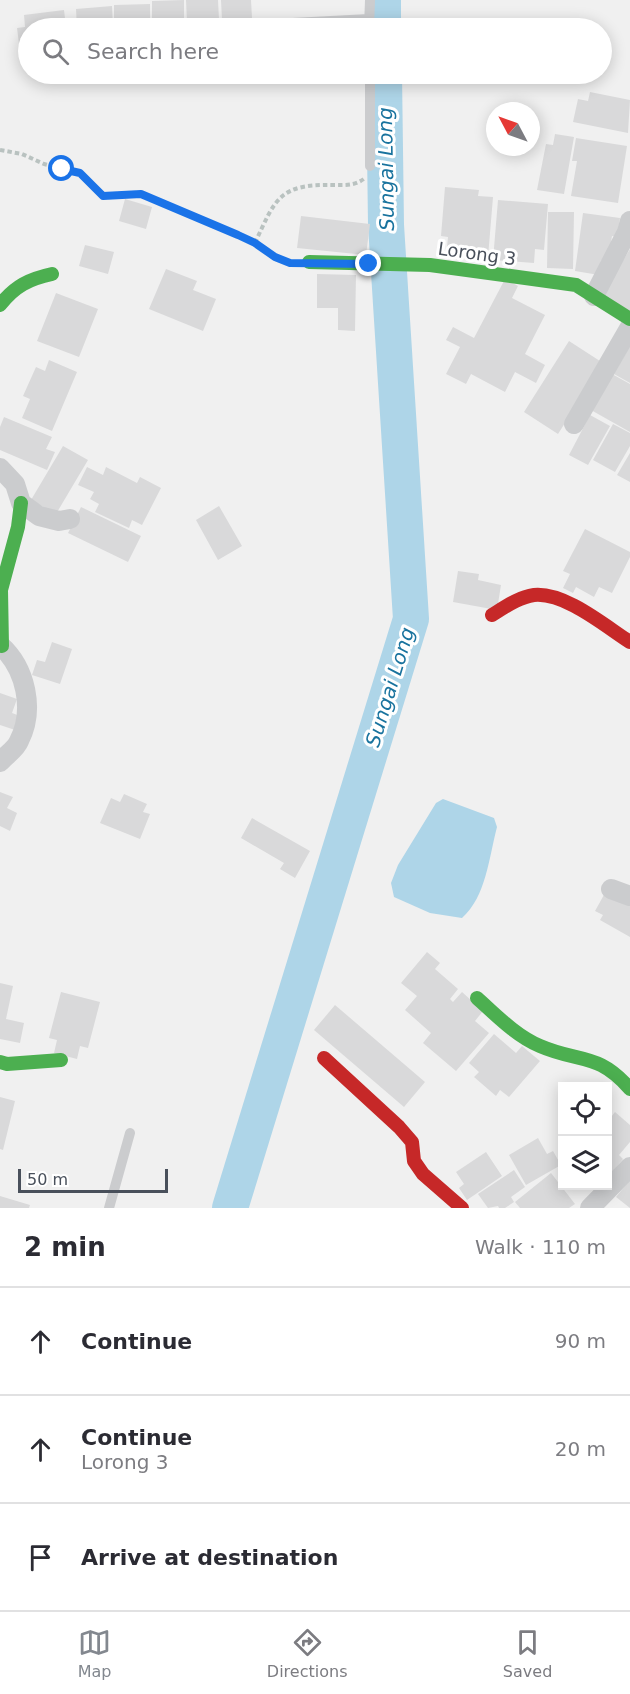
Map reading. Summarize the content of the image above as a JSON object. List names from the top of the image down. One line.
{"streets":{"street":["Lorong 3"]},"water":["Sungai Long"],"scale_bar":"50 m","north":"top left","page":{"search":"Search here","scale":"50 m","heading":["2 min","Walk · 110 m"],"list":[["Continue","90 m"],["Continue","Lorong 3","20 m"],"Arrive at destination"],"nav":["Map","Directions","Saved"]}}
